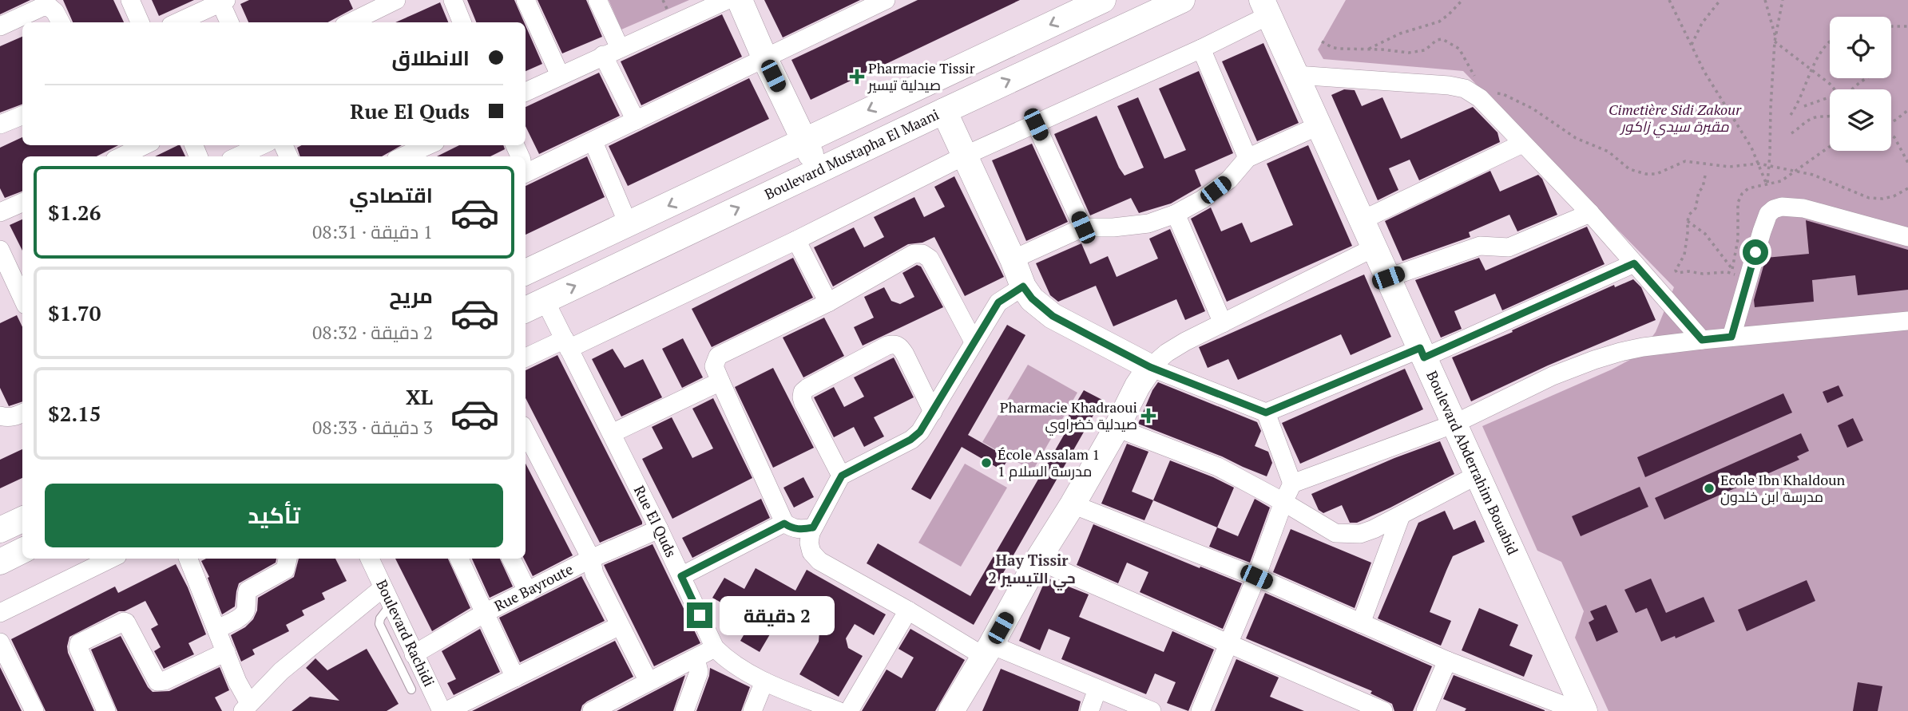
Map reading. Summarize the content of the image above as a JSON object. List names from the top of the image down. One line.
{"streets":{"street":["Boulevard Mustapha El Maani","Boulevard Abderrahim Bouabid","Rue El Quds","Rue Bayroute","Boulevard Rachidi"]},"crossings":[["Boulevard Mustapha El Maani","Rue El Quds"],["Rue El Quds","Rue Bayroute"],["Rue Bayroute","Boulevard Rachidi"]],"districts":["Hay Tissir 2 حي التيسير"],"parks":["Cimetière Sidi Zakour مقبرة سيدي زاكور"],"places":{"health":["Pharmacie Tissir صيدلية تيسير","Pharmacie Khadraoui صيدلية خضراوي"],"other":["École Assalam 1 مدرسة السلام 1","Ecole Ibn Khaldoun مدرسة ابن خلدون"]},"page":{"banner":["الانطلاق","Rue El Quds"],"list":[{"name":"اقتصادي","note":"1 دقيقة · 08:31","value":"$1.26"},{"name":"مريح","note":"2 دقيقة · 08:32","value":"$1.70"},{"name":"XL","note":"3 دقيقة · 08:33","value":"$2.15"}],"buttons":"تأكيد","bubble":"2 دقيقة"}}
